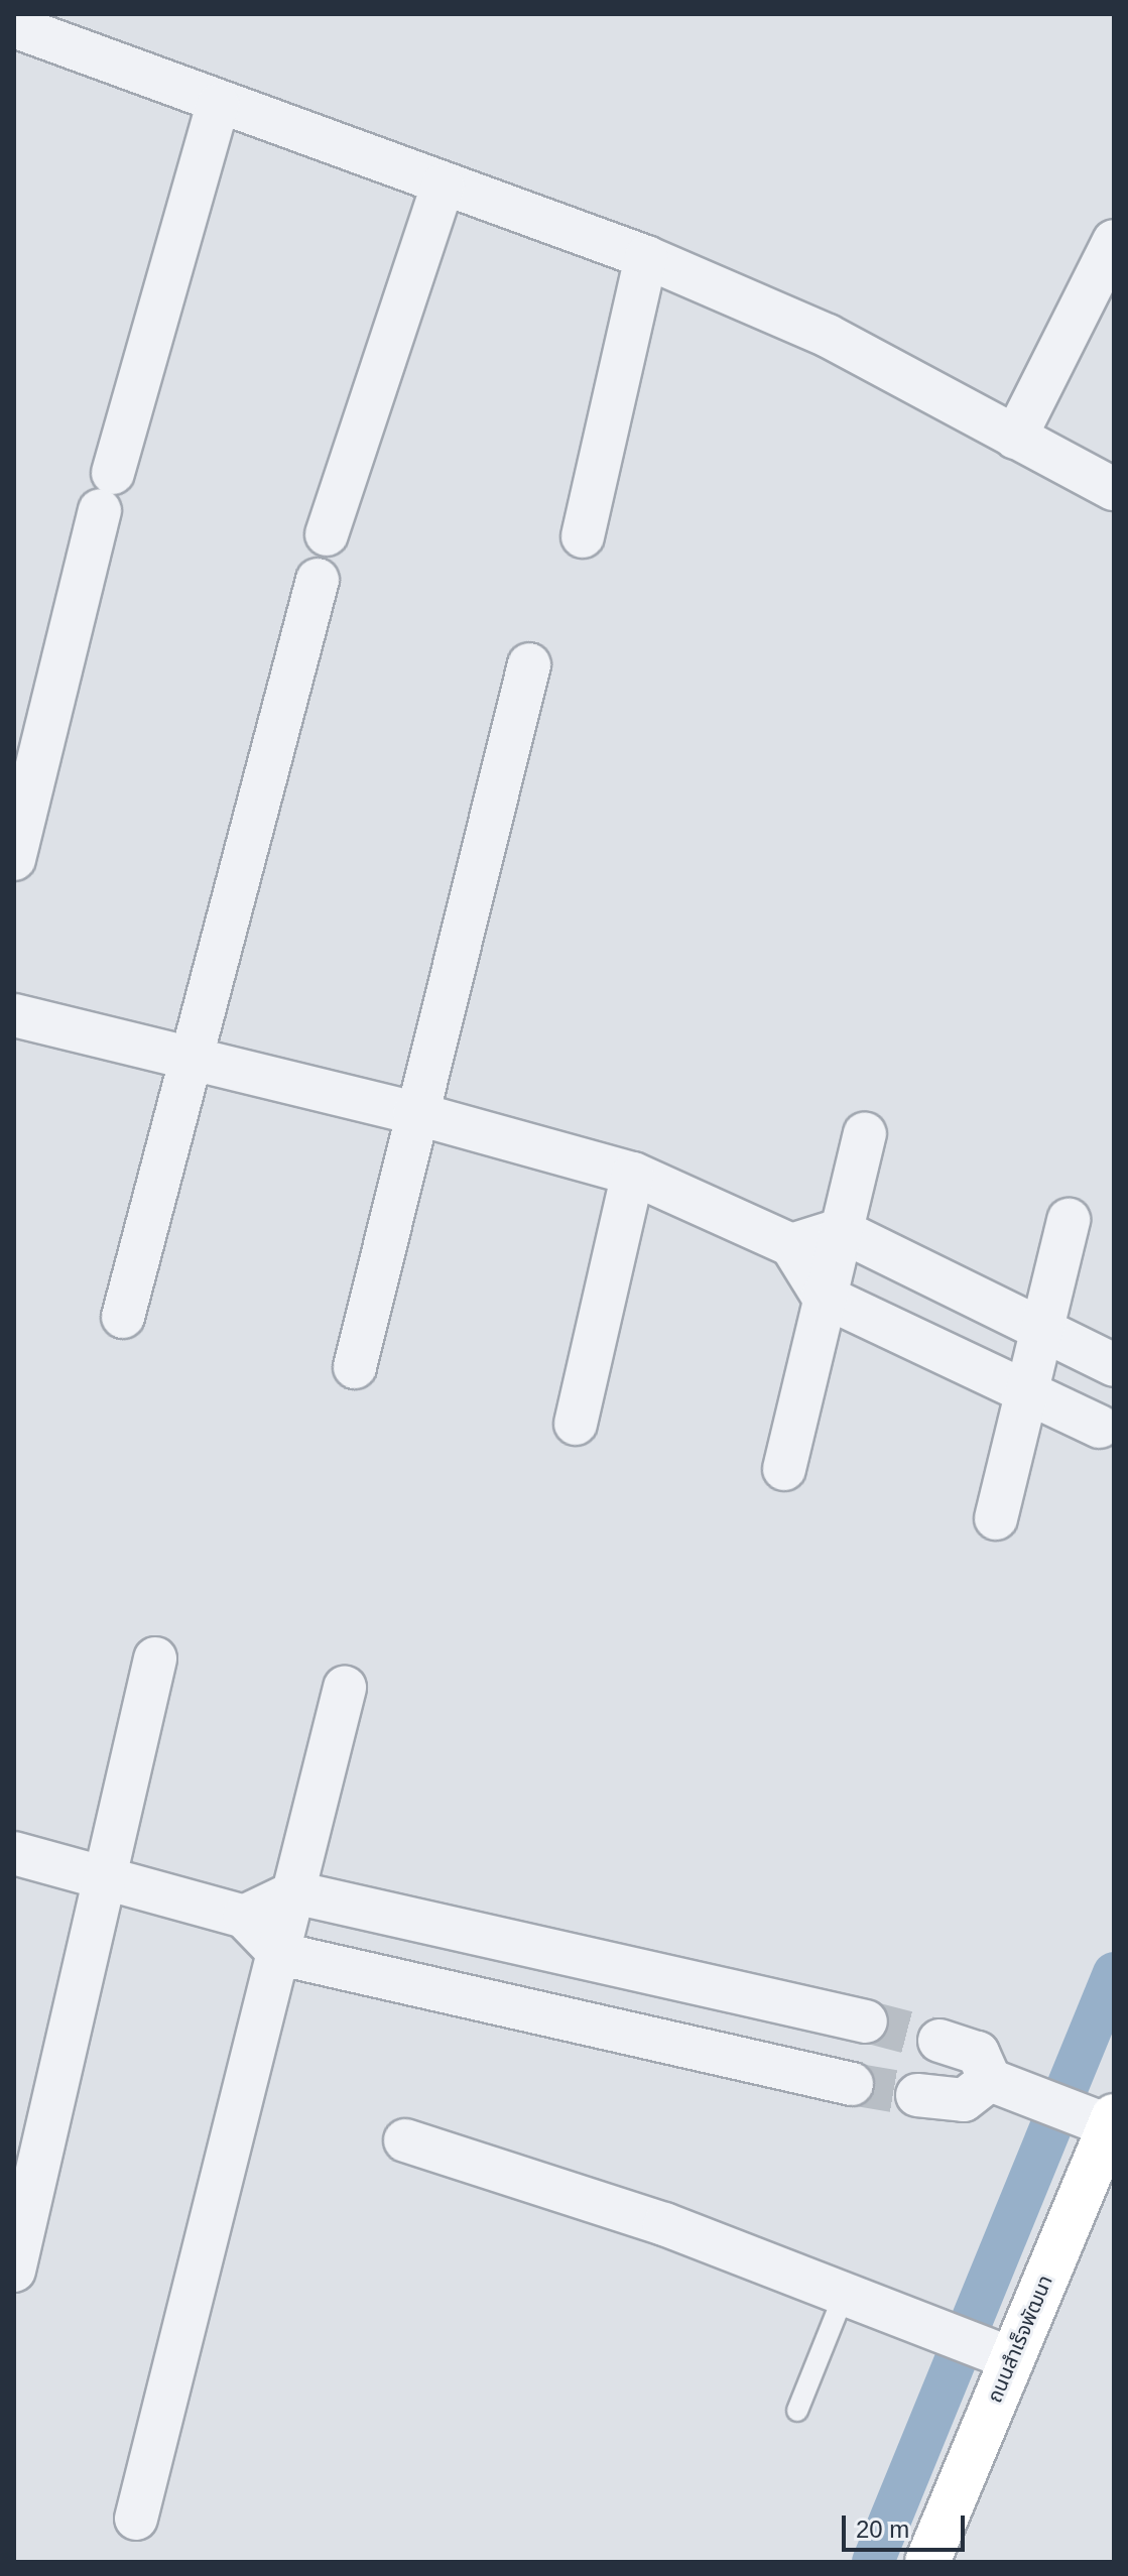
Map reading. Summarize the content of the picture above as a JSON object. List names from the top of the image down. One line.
{"streets":{"street":["ถนนสำเร็จพัฒนา"]},"scale_bar":"20 m"}
